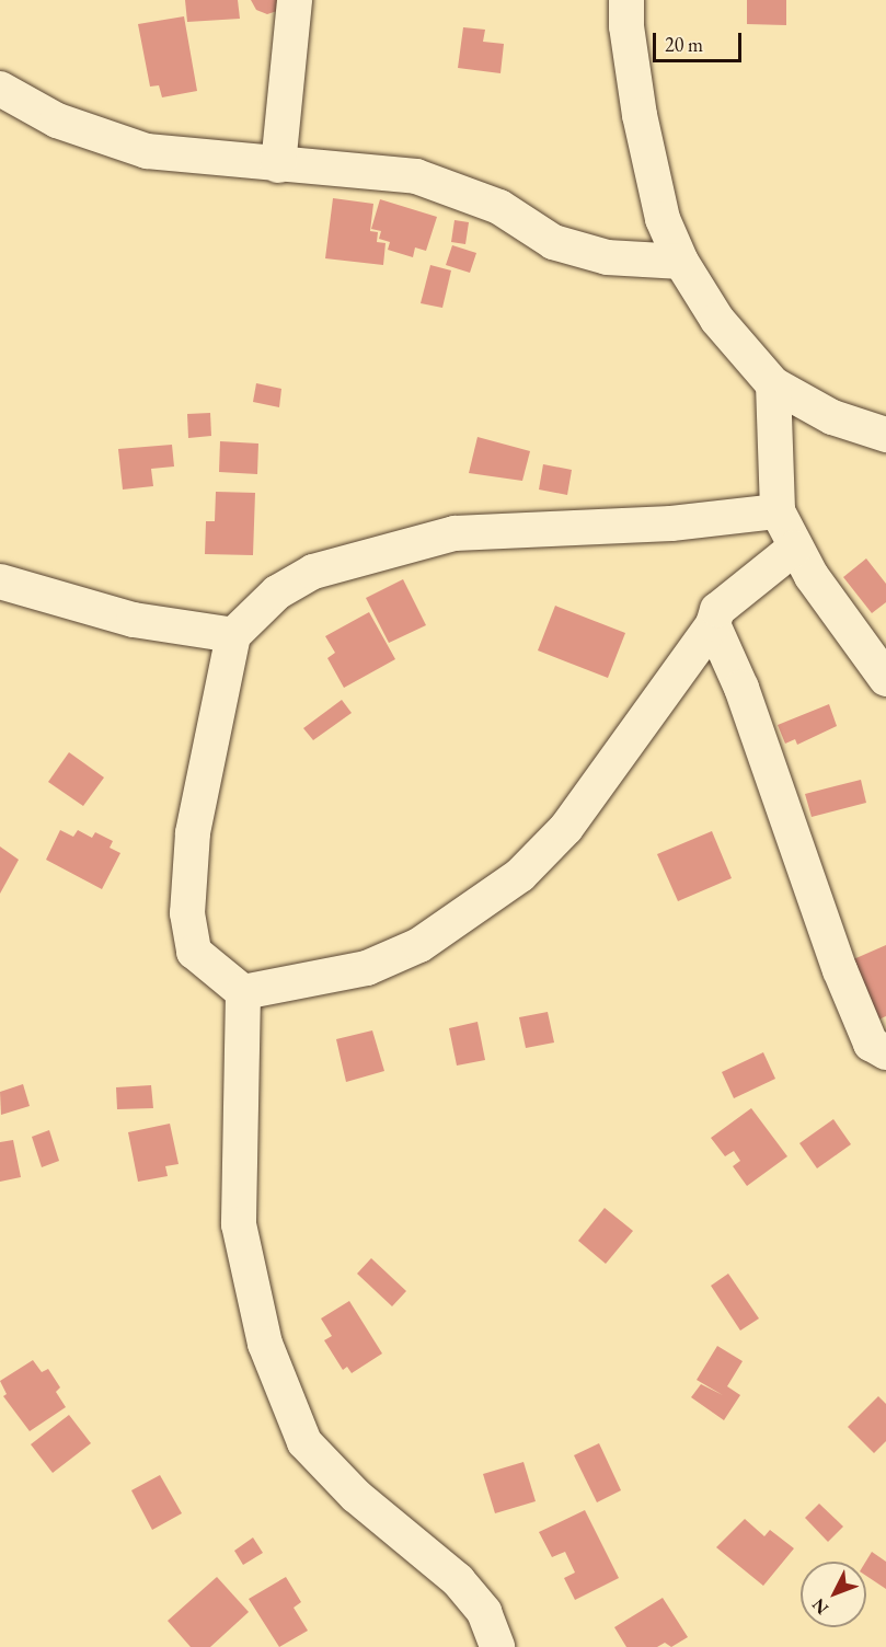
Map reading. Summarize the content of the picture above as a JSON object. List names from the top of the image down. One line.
{"scale_bar":"20 m","north":"bottom left"}
